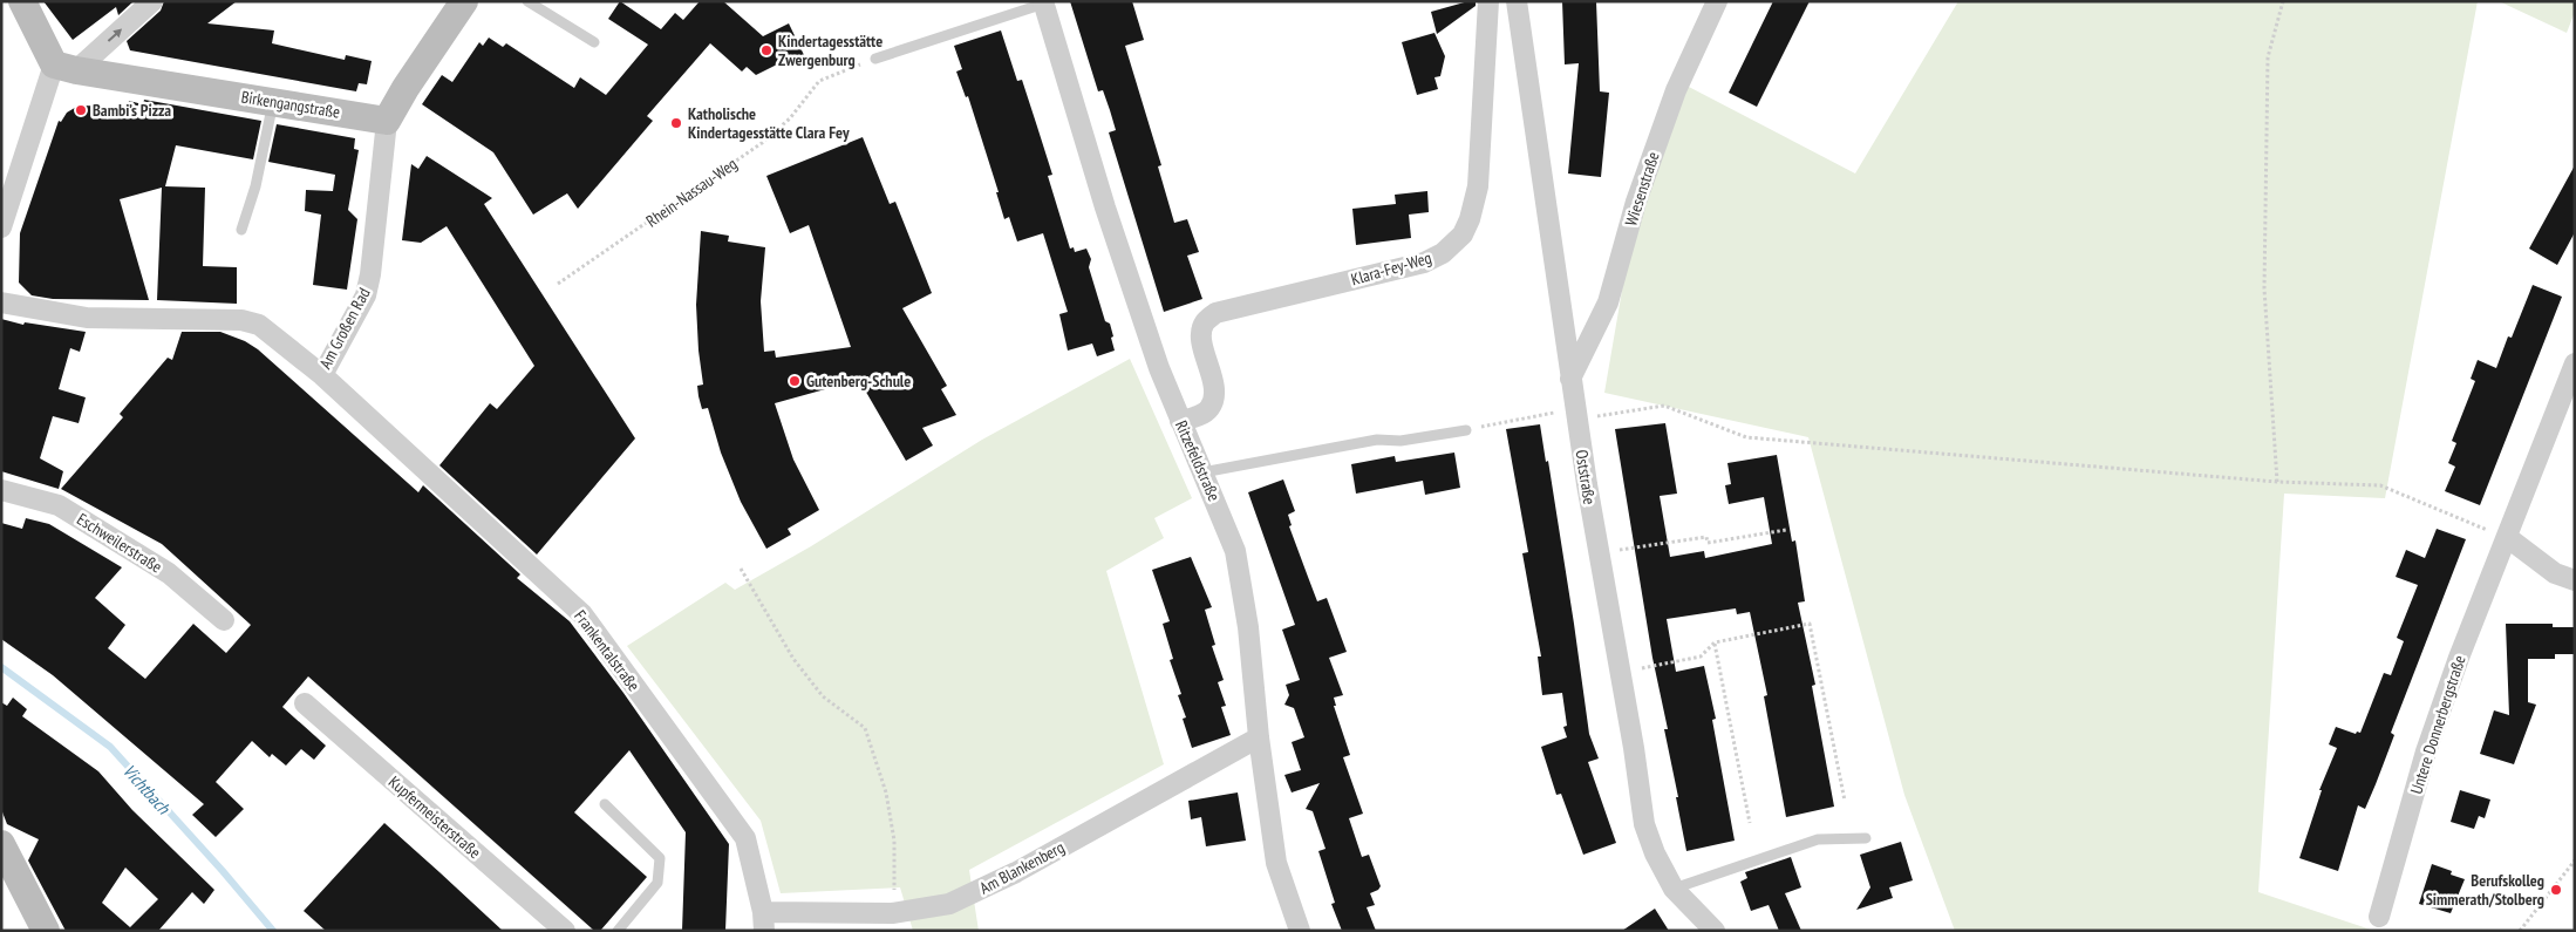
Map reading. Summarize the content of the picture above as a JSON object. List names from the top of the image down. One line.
{"streets":{"street":["Birkengangstraße","Wiesenstraße","Klara-Fey-Weg","Am Großen Rad","Ritzefeldstraße","Oststraße","Eschweilerstraße","Frankentalstraße","Untere Donnerbergstraße","Kupfermeisterstraße","Am Blankenberg"],"path":["Rhein-Nassau-Weg"]},"crossings":[["Birkengangstraße","Am Großen Rad"],["Wiesenstraße","Oststraße"],["Klara-Fey-Weg","Ritzefeldstraße"],["Am Großen Rad","Frankentalstraße"],["Ritzefeldstraße","Am Blankenberg"],["Frankentalstraße","Am Blankenberg"]],"water":["Vichtbach"],"places":["Kindertagesstätte Zwergenburg","Bambi’s Pizza","Katholische Kindertagesstätte Clara Fey","Gutenberg-Schule","Berufskolleg Simmerath/Stolberg"]}
